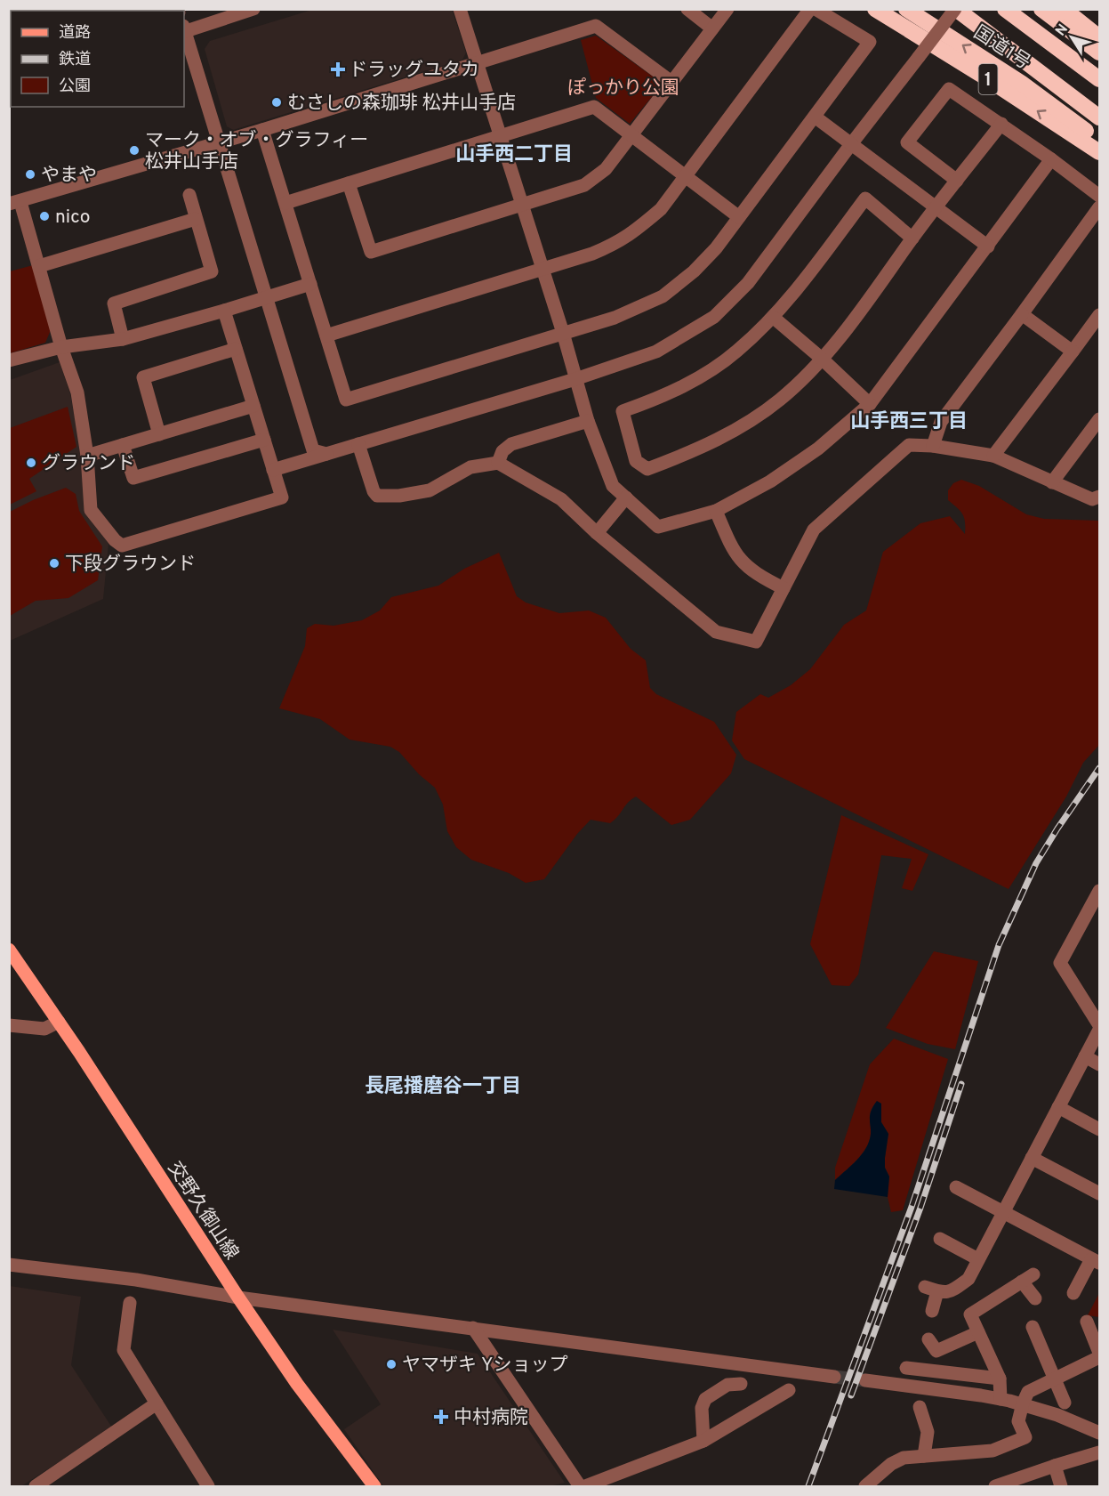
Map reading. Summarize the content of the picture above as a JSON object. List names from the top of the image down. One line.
{"streets":{"highway":["国道1号","1"],"main road":["交野久御山線"]},"districts":["山手西二丁目","山手西三丁目","長尾播磨谷一丁目"],"parks":["ぽっかり公園"],"places":{"health":["ドラッグユタカ","中村病院"],"other":["むさしの森珈琲 松井山手店","マーク・オブ・グラフィー 松井山手店","やまや","nico","グラウンド","下段グラウンド","ヤマザキ Yショップ"]},"legend":["道路","鉄道","公園"],"north":"top left"}
